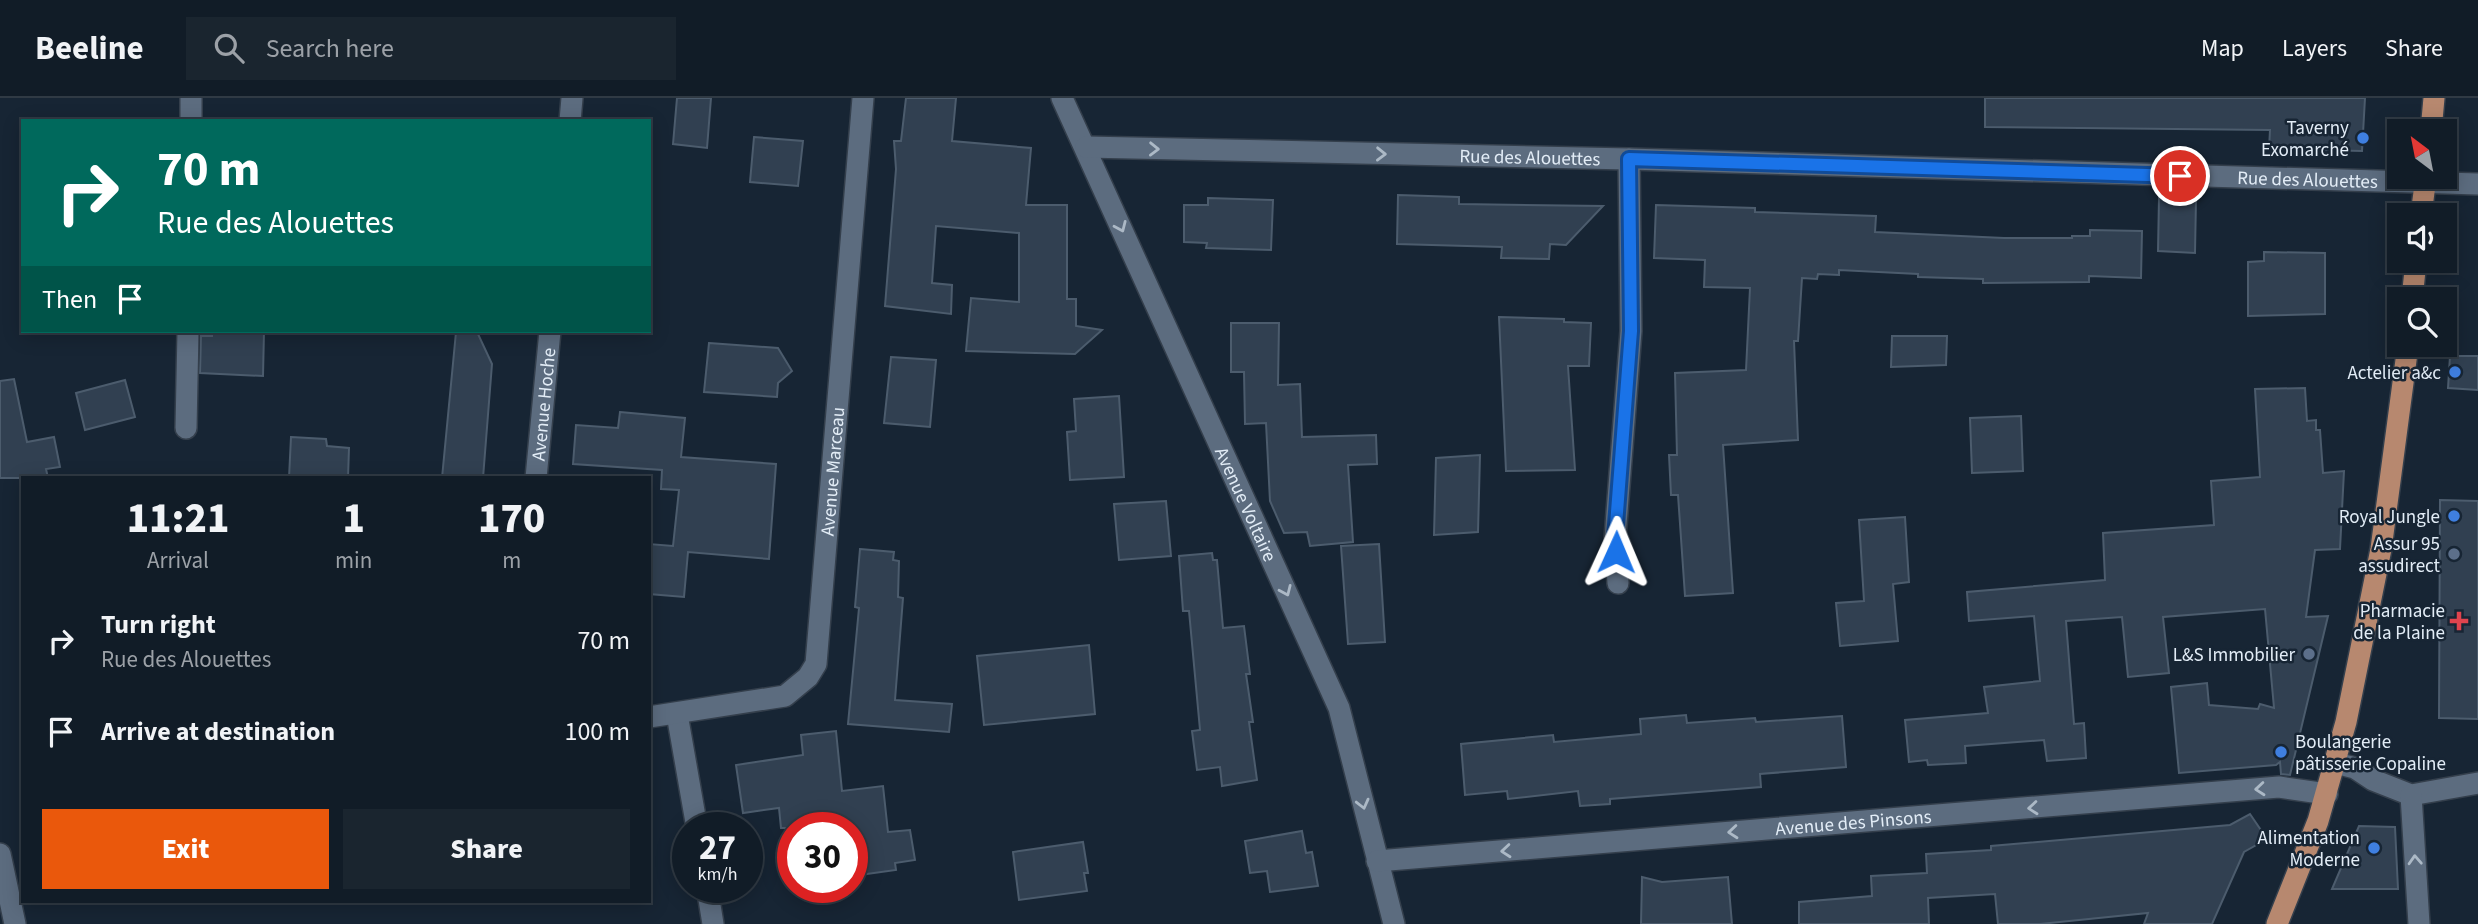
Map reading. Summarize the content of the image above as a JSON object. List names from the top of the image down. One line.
{"streets":{"street":["Rue des Alouettes","Avenue Hoche","Avenue Marceau","Avenue Voltaire","Avenue des Pinsons"]},"crossings":[["Rue des Alouettes","Avenue Voltaire"],["Avenue Voltaire","Avenue des Pinsons"]],"one_way":["Rue des Alouettes","Avenue Voltaire","Avenue des Pinsons"],"places":{"other":["Taverny Exomarché","Actelier a&c","Royal Jungle","Assur 95 assudirect","L&S Immobilier","Boulangerie pâtisserie Copaline","Alimentation Moderne"],"health":["Pharmacie de la Plaine"]},"north":"top left","page":{"header":"Beeline","search":"Search here","nav":["Map","Layers","Share"],"turn":["70 m","Rue des Alouettes"],"then":"Then","eta":["11:21","Arrival","1","min","170","m"],"list":[{"name":"Turn right","note":"Rue des Alouettes","value":"70 m"},{"name":"Arrive at destination","value":"100 m"}],"buttons":["Exit","Share"],"speed":"27 km/h","limit":"30"}}
